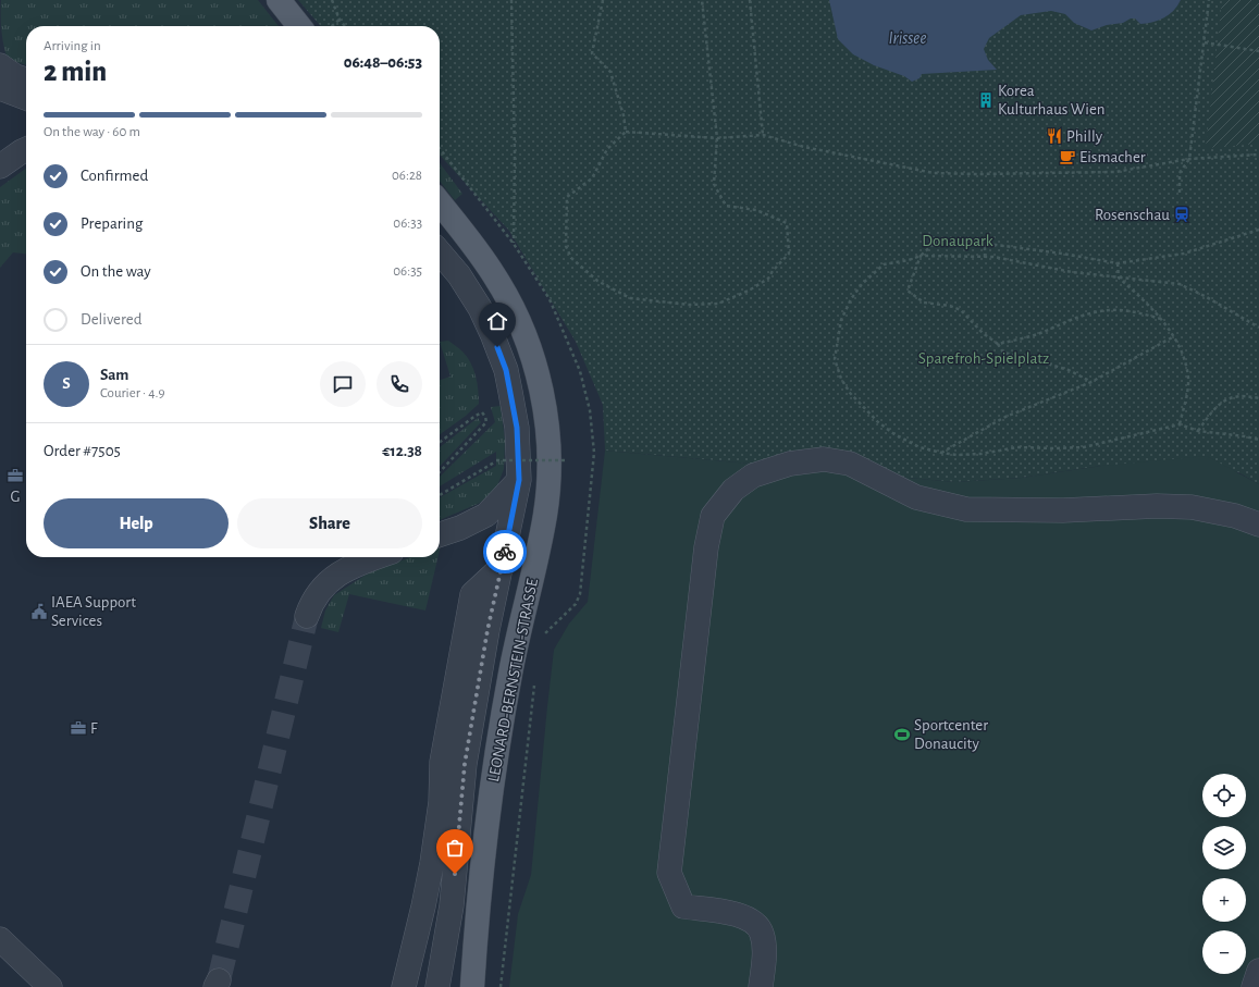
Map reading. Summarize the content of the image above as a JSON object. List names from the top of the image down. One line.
{"streets":{"main road":["LEONARD-BERNSTEIN-STRASSE"]},"water":["Irissee"],"parks":["Donaupark","Sparefroh-Spielplatz"],"places":{"building":["Korea Kulturhaus Wien"],"restaurant":["Philly"],"cafe":["Eismacher"],"station":["Rosenschau"],"office":["G","F"],"public building":["IAEA Support Services"],"sports":["Sportcenter Donaucity"]},"page":{"heading":["2 min","Arriving in","06:48–06:53"],"panel":["Sam","Courier · 4.9","Order #7505","€12.38"],"bar":"On the way · 60 m","list":[["Confirmed","06:28"],["Preparing","06:33"],["On the way","06:35"],"Delivered"],"round":"S","buttons":["Help","Share"],"map_buttons":["+","−"]}}
